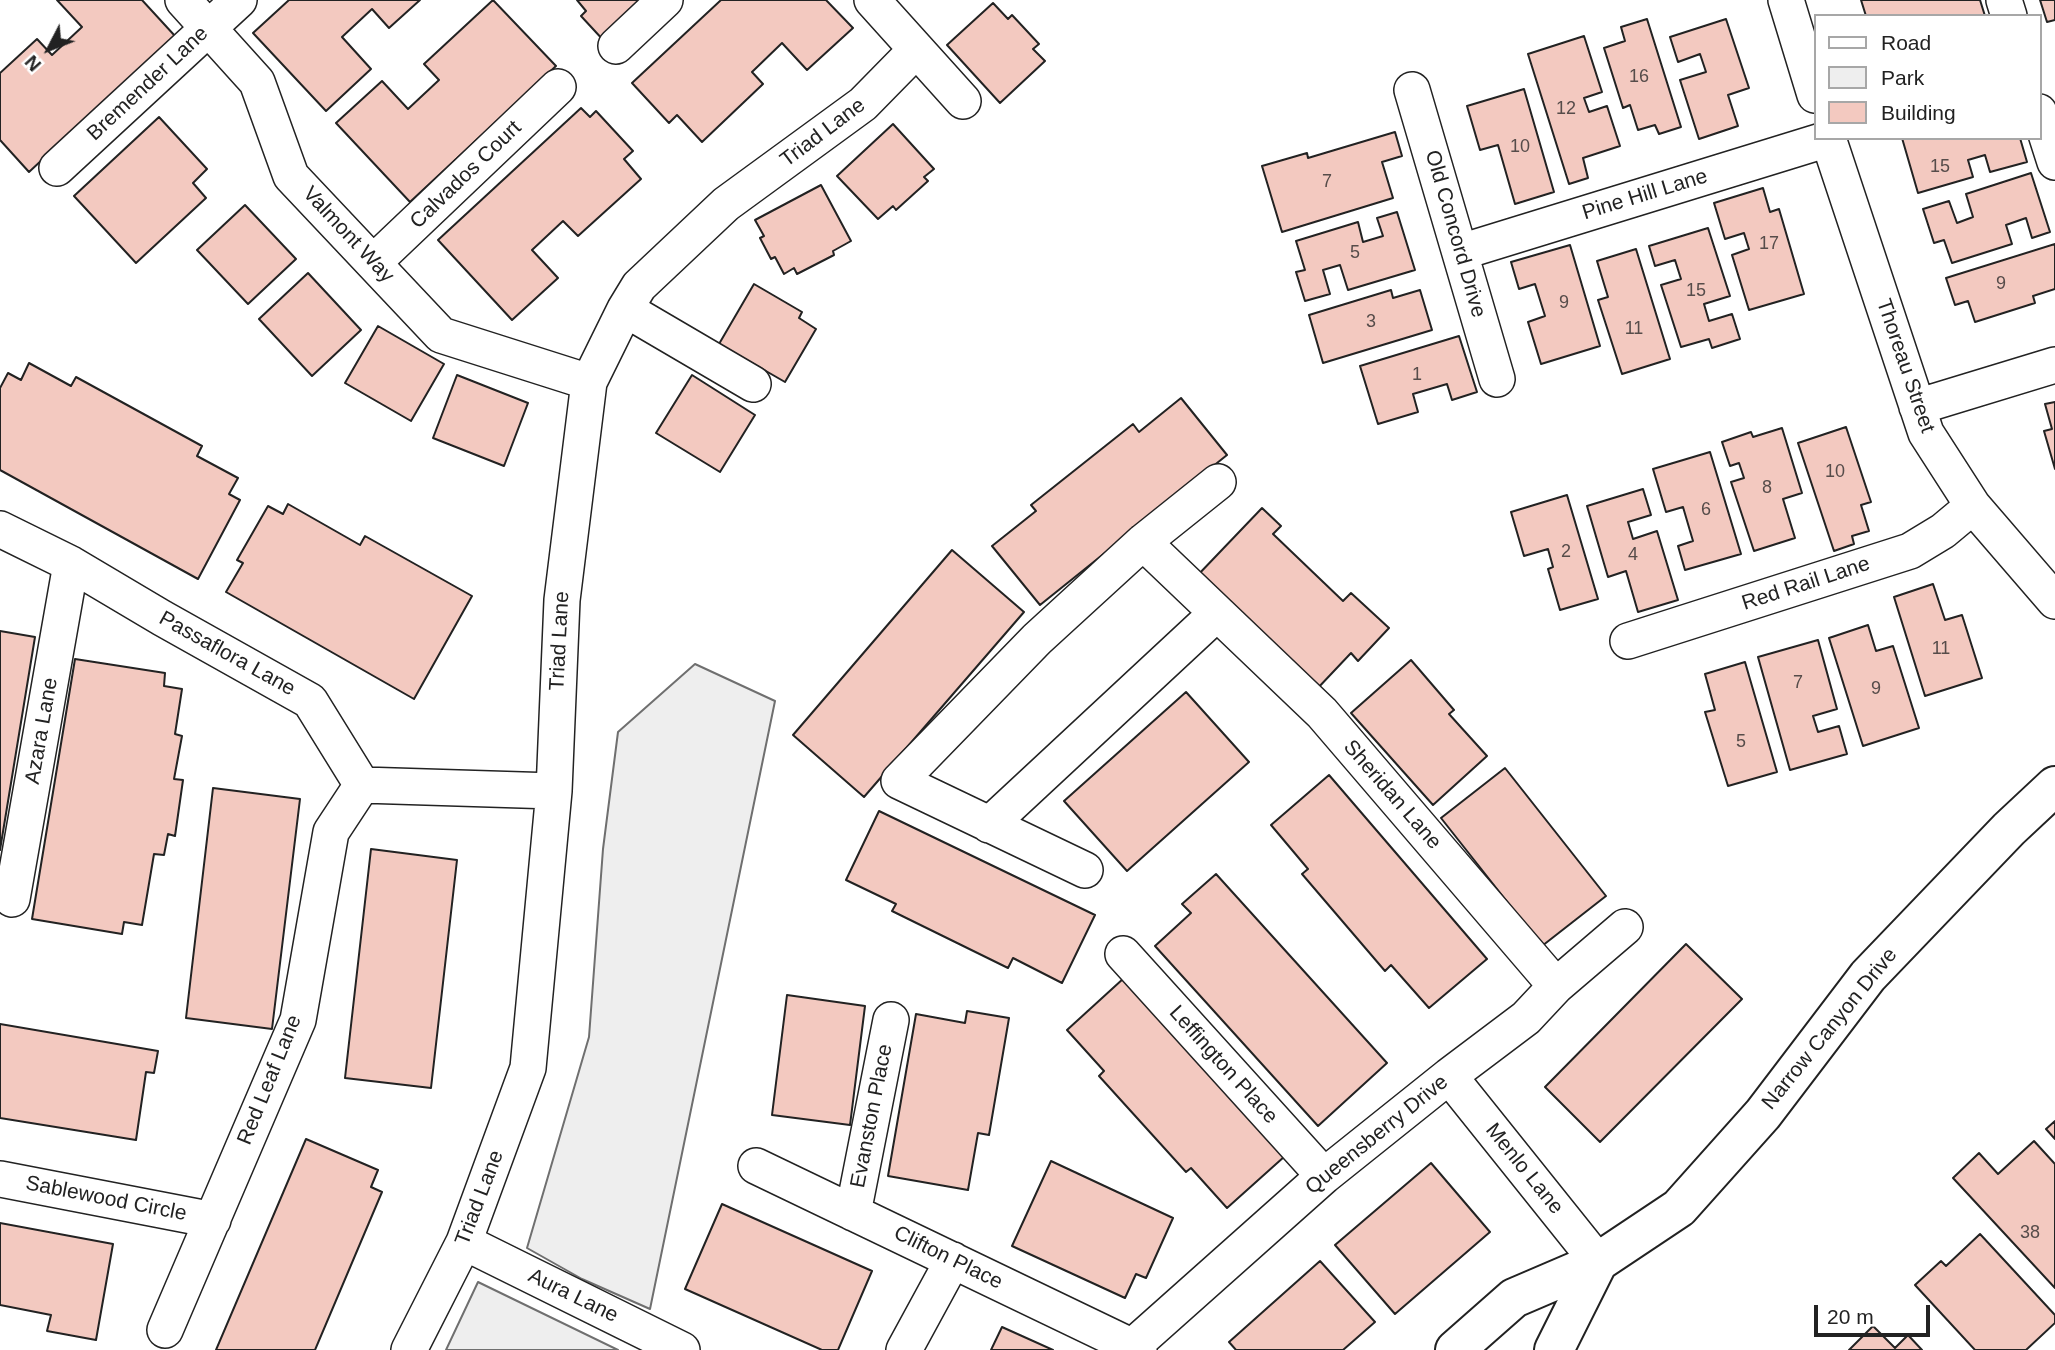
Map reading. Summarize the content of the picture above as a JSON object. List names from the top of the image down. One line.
{"streets":{"street":["Bremender Lane","Triad Lane","Calvados Court","Pine Hill Lane","Old Concord Drive","Valmont Way","Thoreau Street","Red Rail Lane","Passaflora Lane","Azara Lane","Sheridan Lane","Narrow Canyon Drive","Leffington Place","Red Leaf Lane","Evanston Place","Queensberry Drive","Menlo Lane","Sablewood Circle","Clifton Place","Aura Lane"]},"crossings":[["Bremender Lane","Valmont Way"],["Triad Lane","Valmont Way"],["Triad Lane","Aura Lane"],["Calvados Court","Valmont Way"],["Pine Hill Lane","Old Concord Drive"],["Thoreau Street","Red Rail Lane"],["Passaflora Lane","Azara Lane"],["Passaflora Lane","Red Leaf Lane"],["Sheridan Lane","Queensberry Drive"],["Narrow Canyon Drive","Menlo Lane"],["Leffington Place","Queensberry Drive"],["Red Leaf Lane","Sablewood Circle"],["Evanston Place","Clifton Place"],["Queensberry Drive","Menlo Lane"],["Queensberry Drive","Clifton Place"]],"house_numbers":["16","12","10","15","7","17","5","9","15","9","3","11","1","10","8","6","2","4","11","7","9","5","38"],"legend":["Road","Park","Building"],"scale_bar":"20 m","north":"bottom left"}
